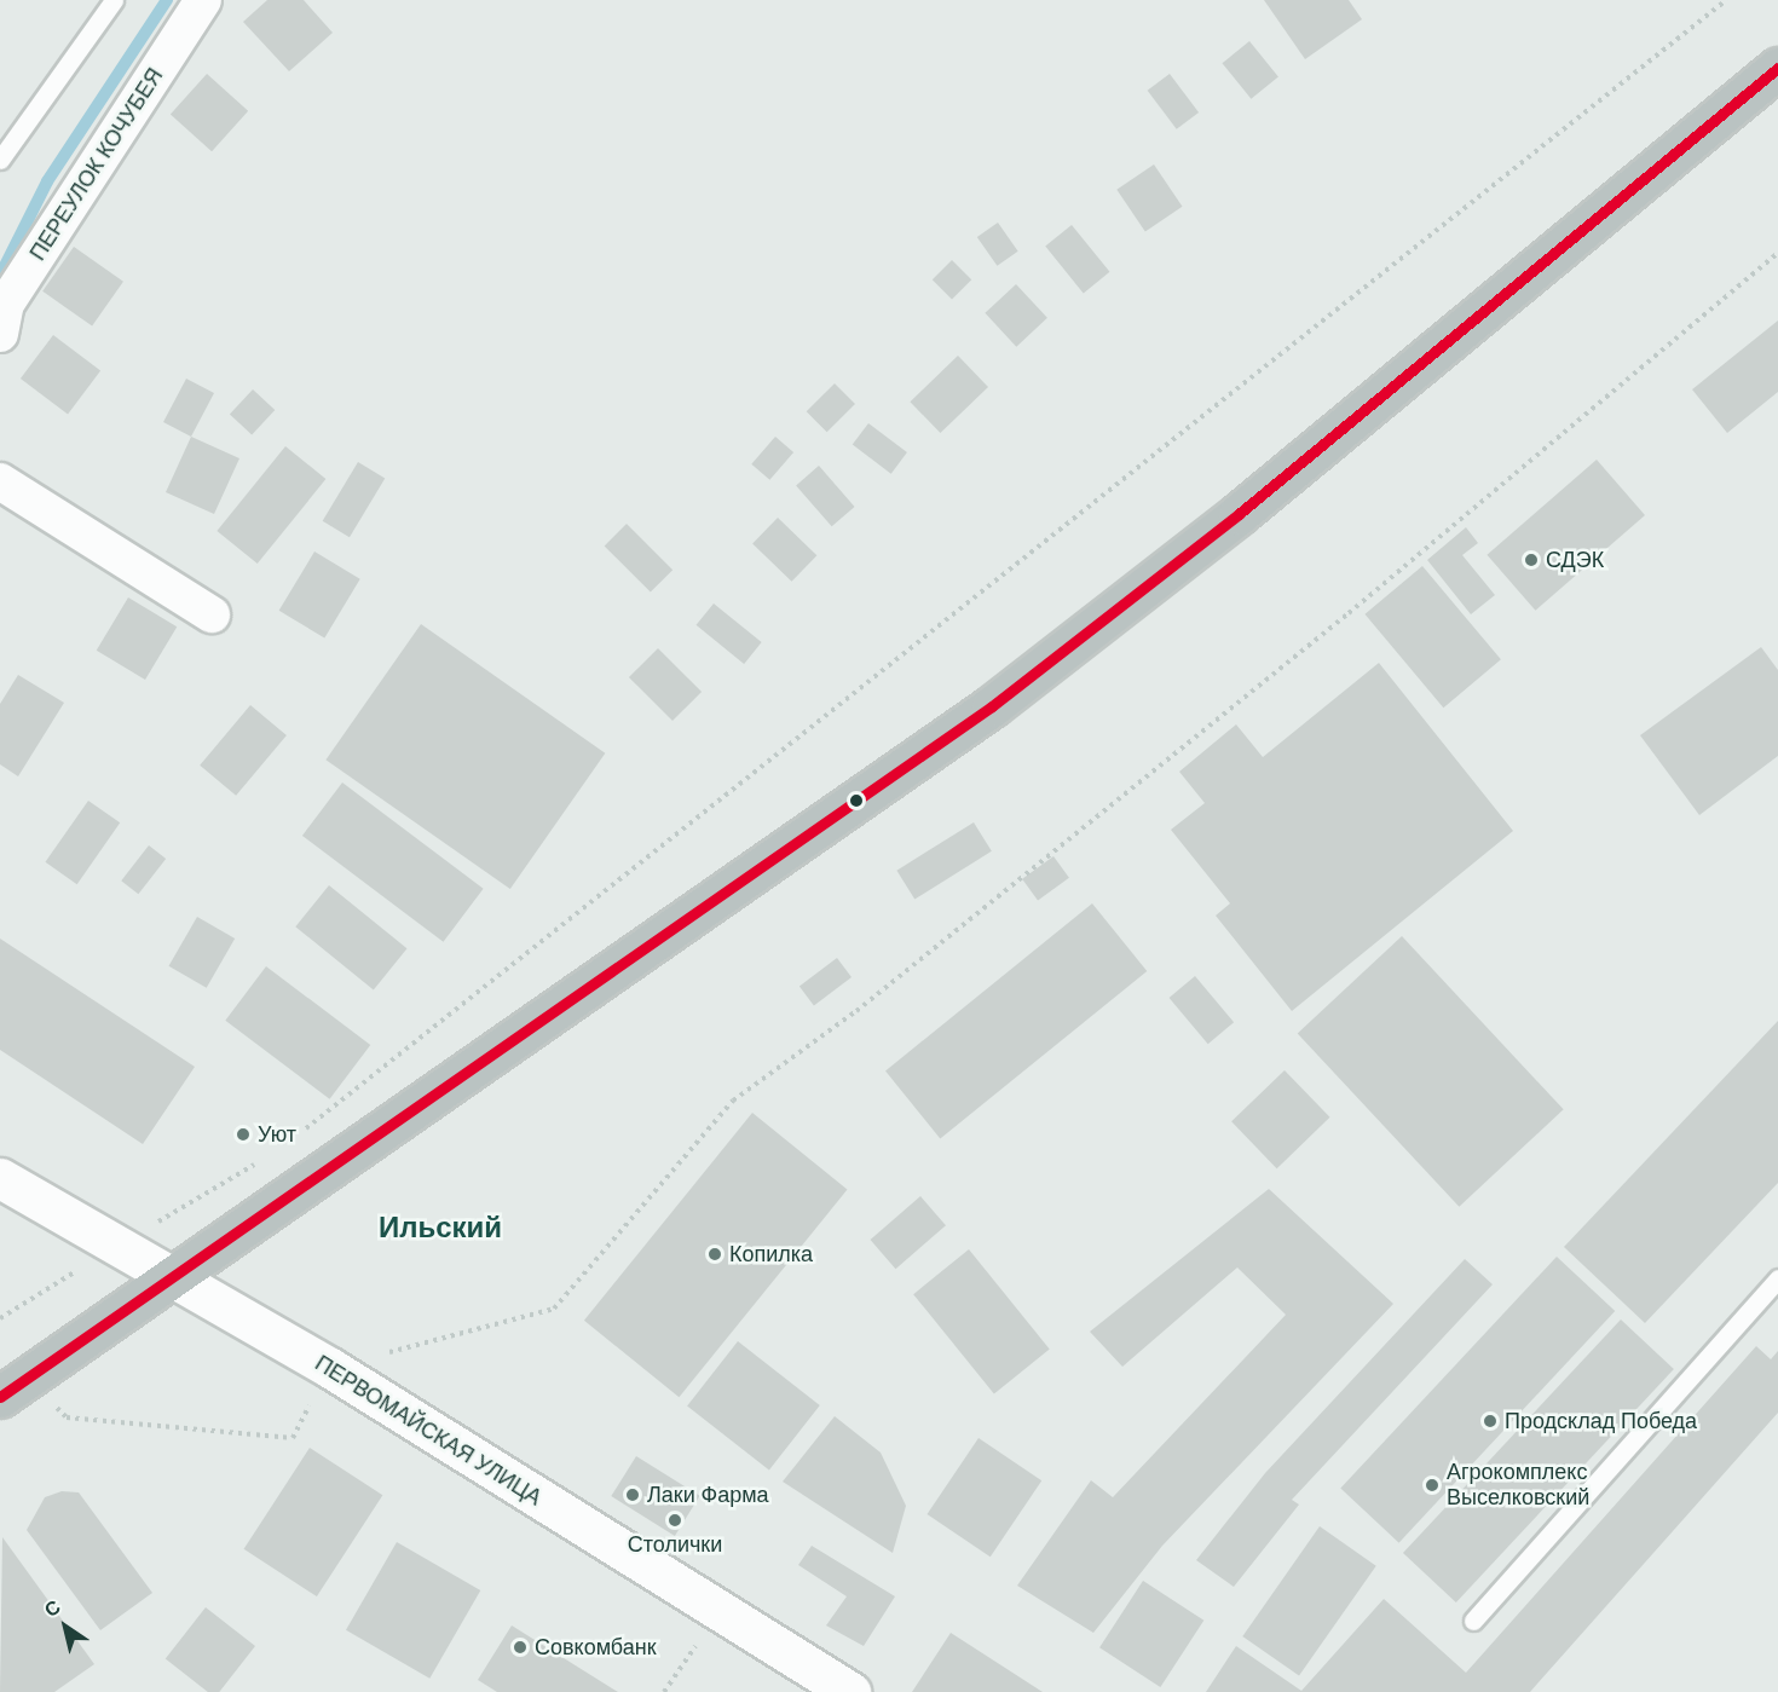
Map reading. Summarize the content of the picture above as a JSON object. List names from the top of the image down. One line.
{"streets":{"street":["ПЕРЕУЛОК КОЧУБЕЯ","ПЕРВОМАЙСКАЯ УЛИЦА"]},"districts":["Ильский"],"places":["СДЭК","Уют","Копилка","Продсклад Победа","Агрокомплекс Выселковский","Лаки Фарма","Столички","Совкомбанк"],"north":"top left"}
